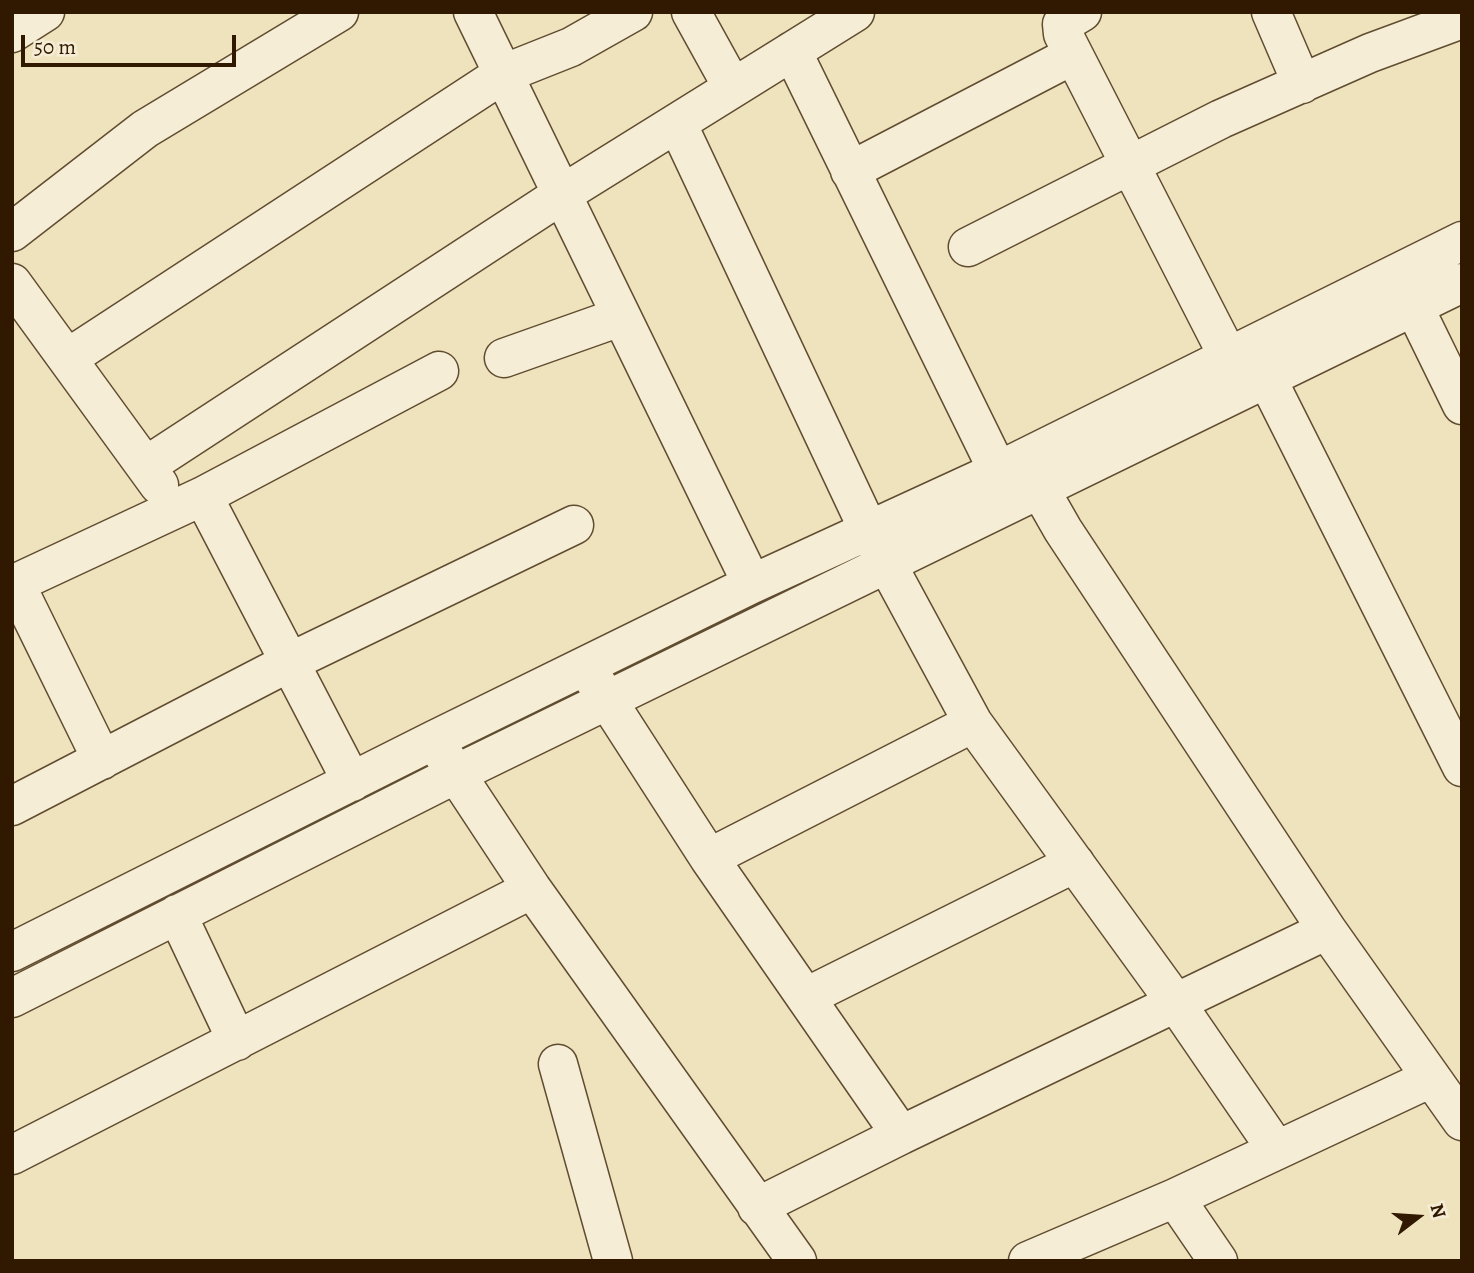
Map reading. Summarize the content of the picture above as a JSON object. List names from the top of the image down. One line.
{"scale_bar":"50 m","north":"right"}
